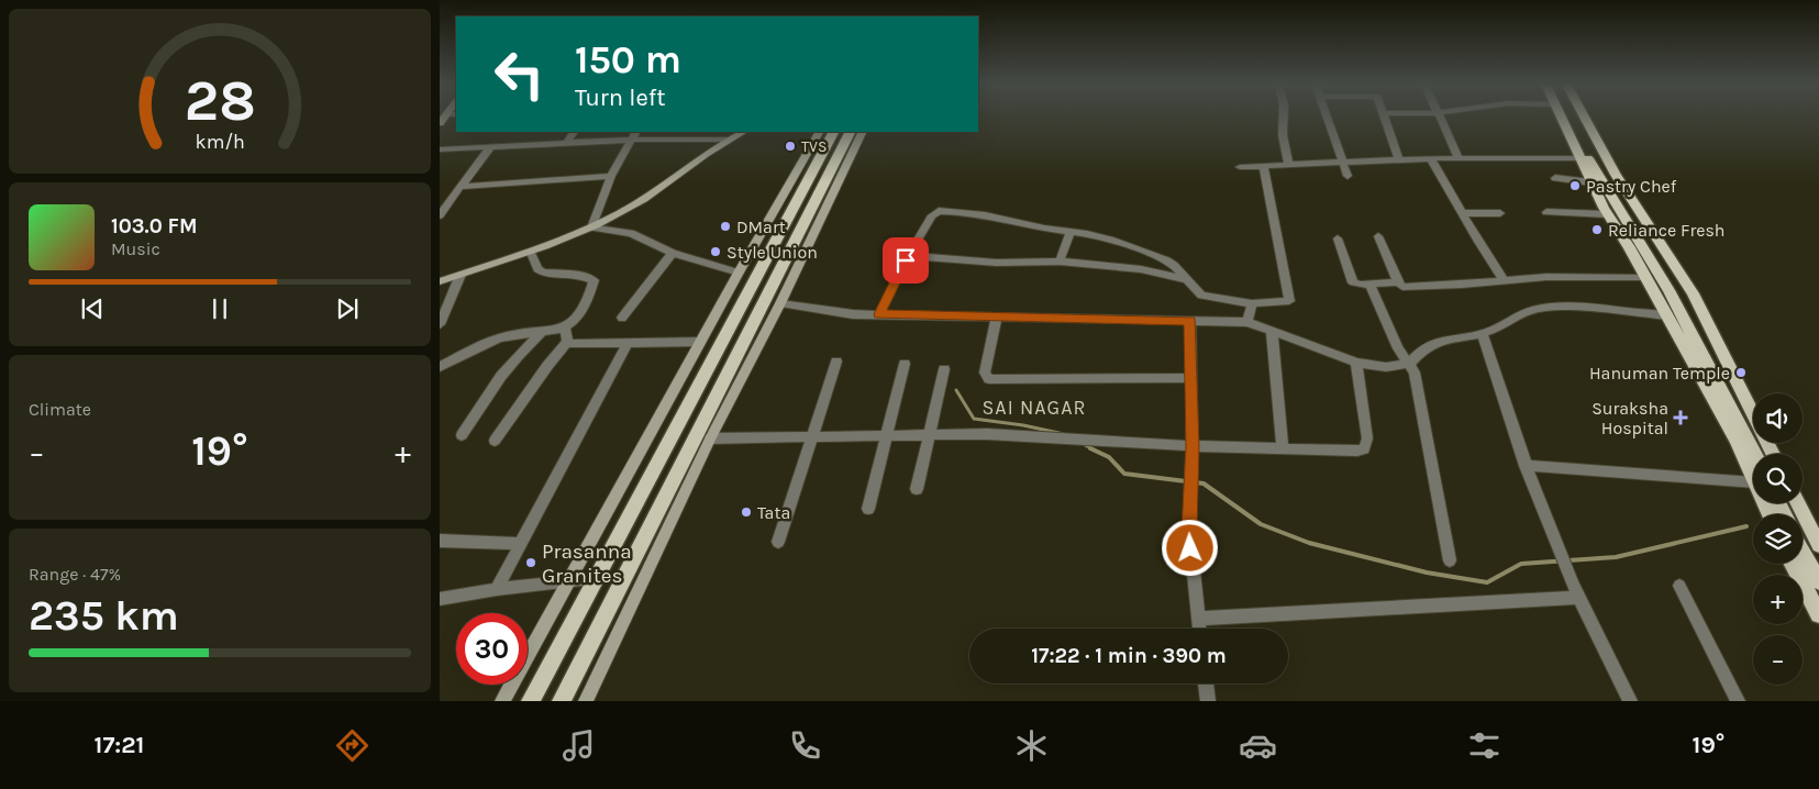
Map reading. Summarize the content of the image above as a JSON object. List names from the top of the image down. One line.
{"districts":["SAI NAGAR"],"places":{"other":["TVS","Pastry Chef","DMart","Reliance Fresh","Style Union","Hanuman Temple","Tata","Prasanna Granites"],"health":["Suraksha Hospital"]},"page":{"turn":["150 m","Turn left"],"song":["103.0 FM","Music"],"tile":["Climate",["Range · 47%","235 km"]],"map_buttons":["+","−"],"heat":["−","19°","+"],"limit":"30","trip":"17:22 · 1 min · 390 m","tabs":["17:21","19°"],"gauge":["28","km/h"]}}
